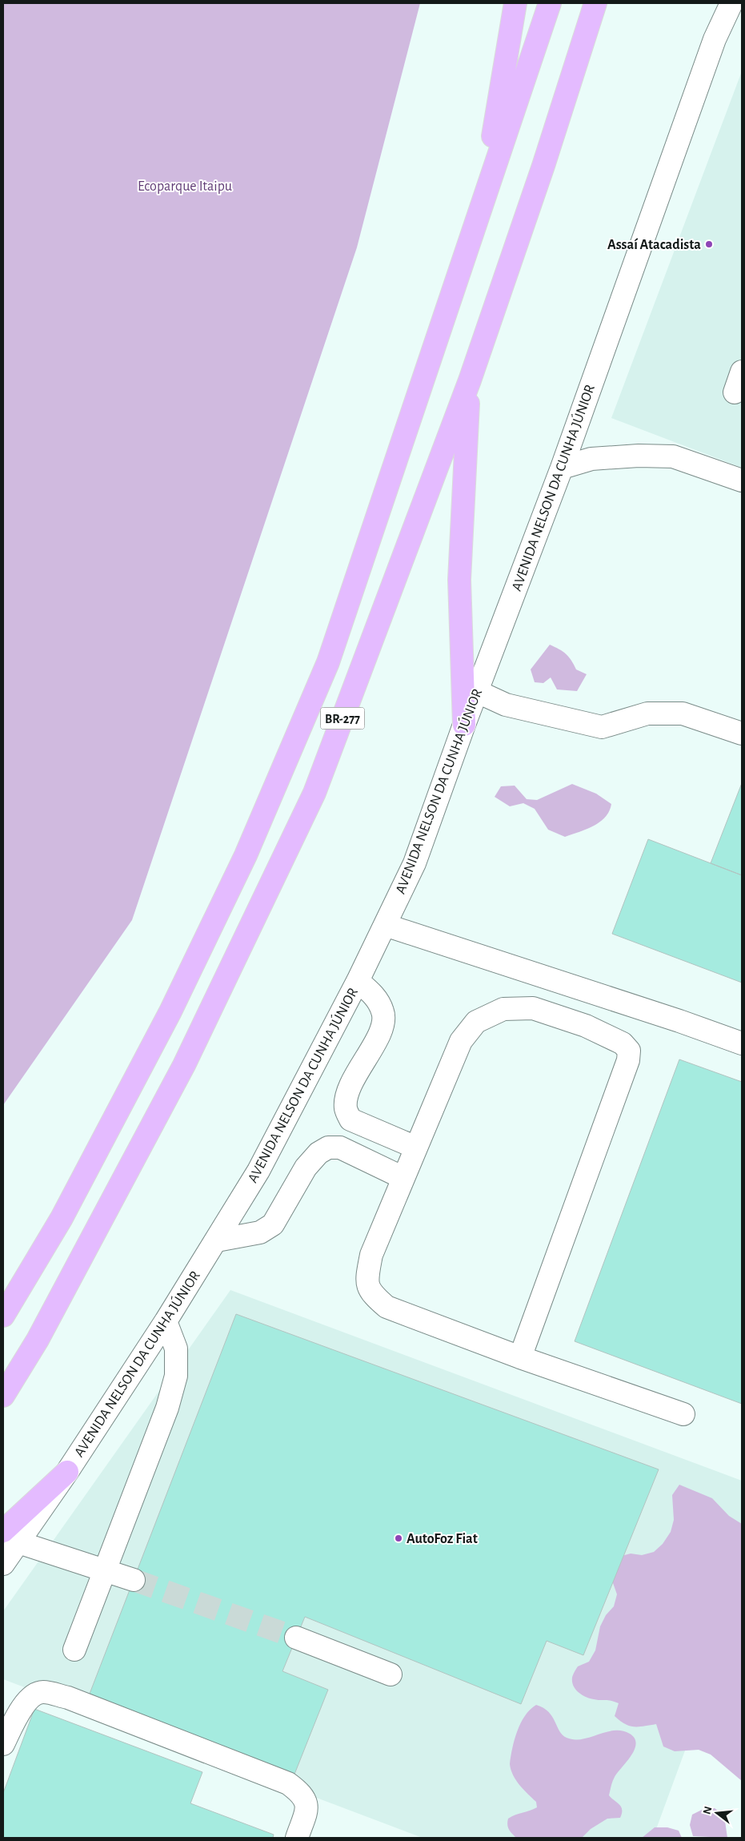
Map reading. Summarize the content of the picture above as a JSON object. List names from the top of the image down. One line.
{"streets":{"highway":["BR-277"],"street":["AVENIDA NELSON DA CUNHA JÚNIOR"]},"parks":["Ecoparque Itaipu"],"places":["Assaí Atacadista","AutoFoz Fiat"],"north":"left"}
